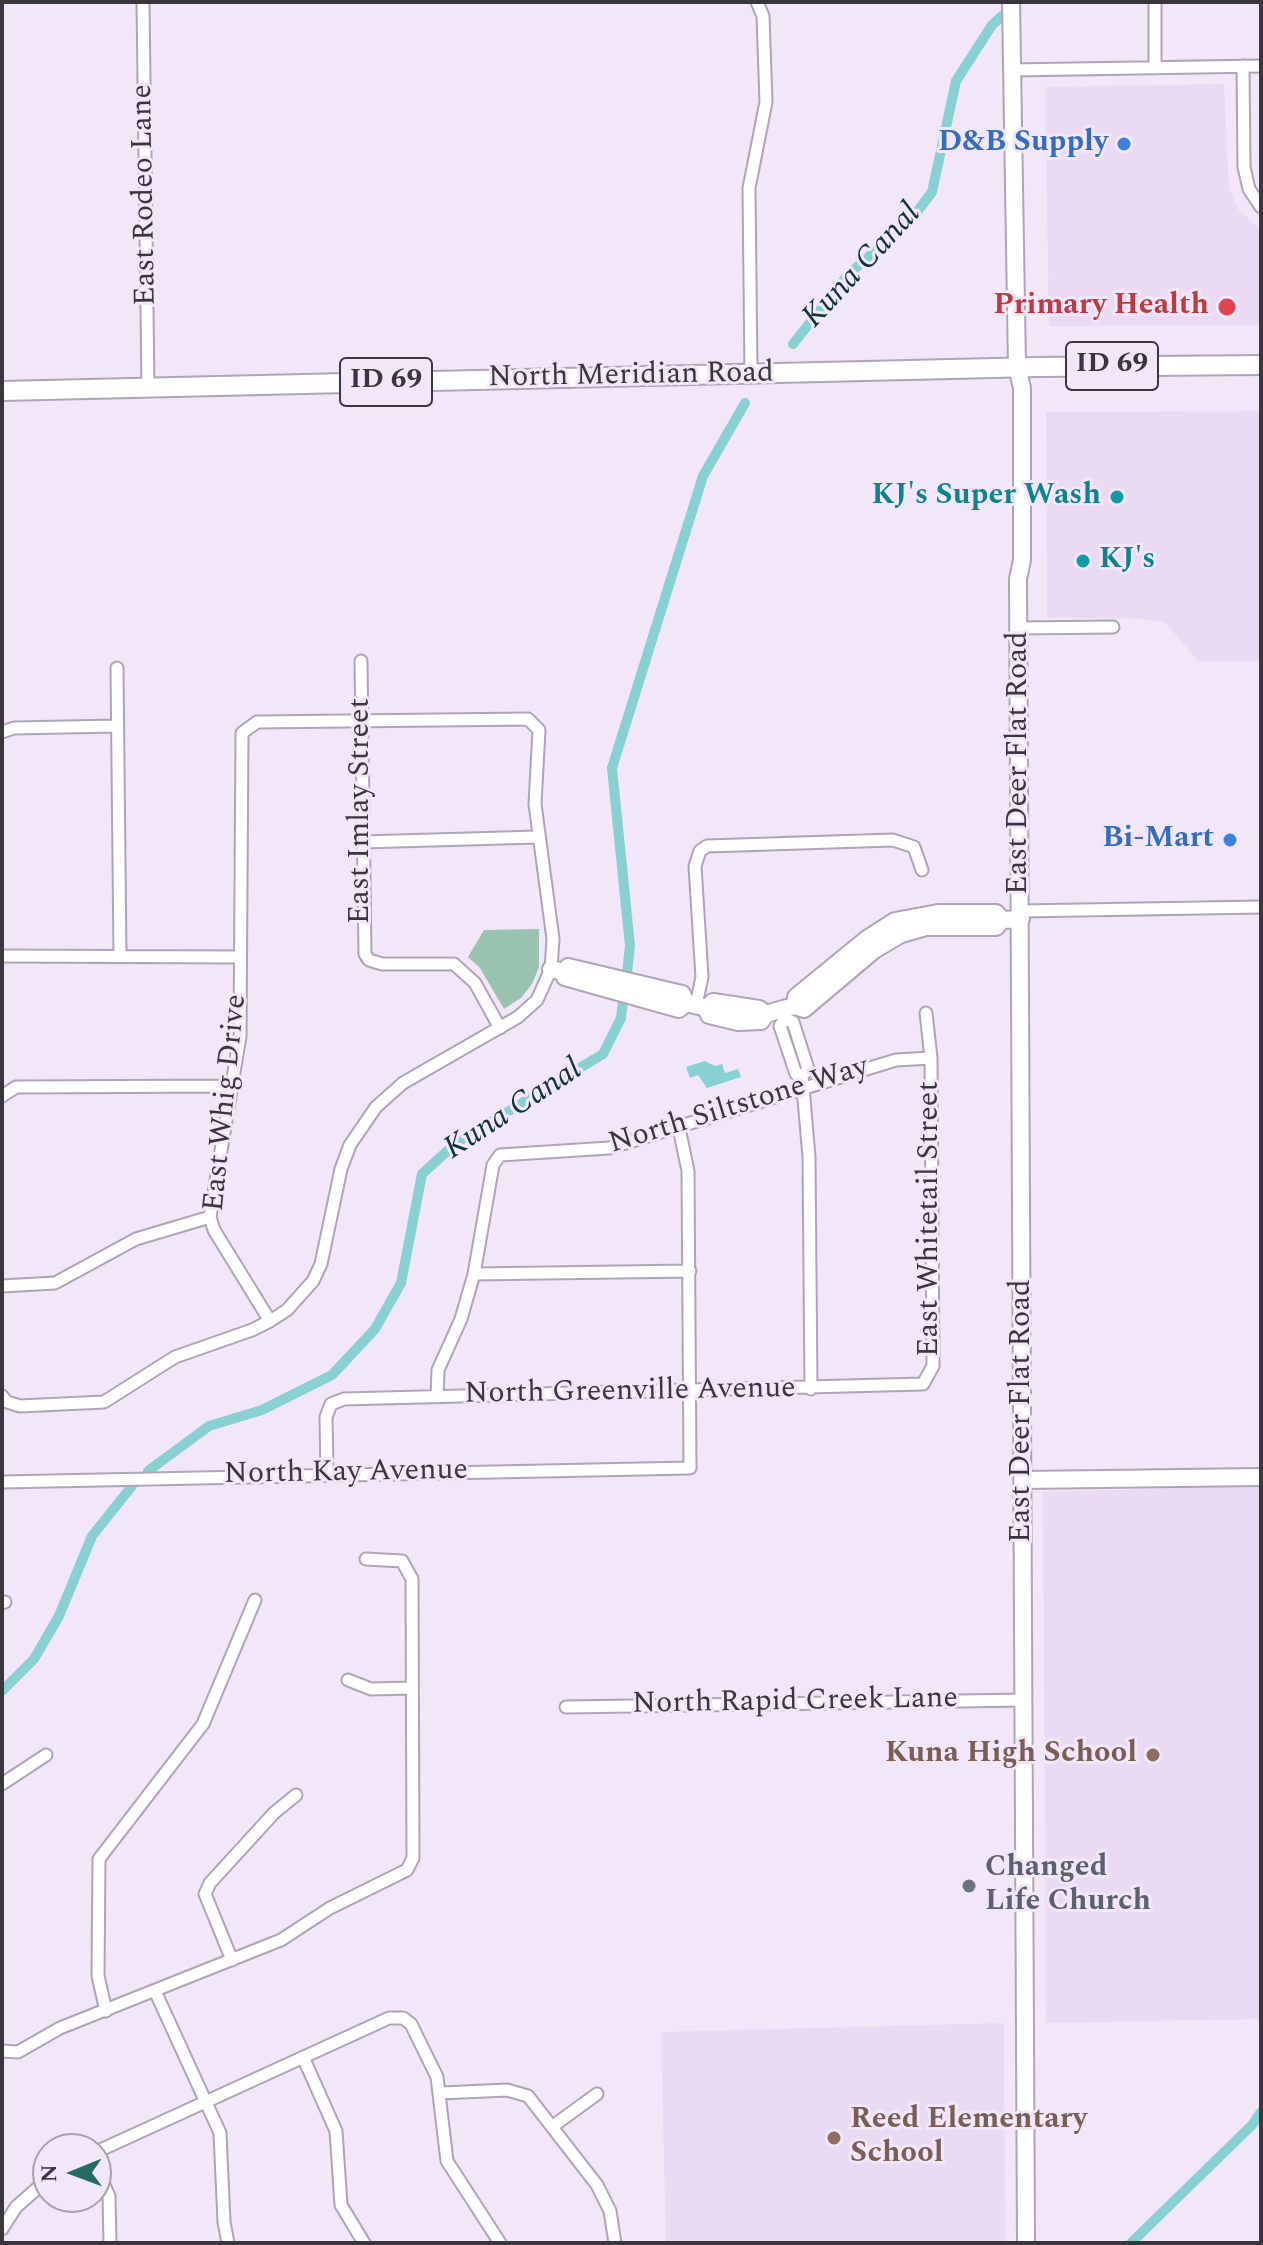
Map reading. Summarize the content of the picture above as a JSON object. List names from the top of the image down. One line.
{"streets":{"main road":["ID 69","North Meridian Road","East Deer Flat Road"],"street":["East Rodeo Lane","East Imlay Street","East Whig Drive","North Siltstone Way","East Whitetail Street","North Greenville Avenue","North Kay Avenue","North Rapid Creek Lane"]},"crossings":[["East Rodeo Lane","North Meridian Road"],["North Meridian Road","East Deer Flat Road"],["East Deer Flat Road","North Rapid Creek Lane"],["East Imlay Street","East Whig Drive"],["North Siltstone Way","East Whitetail Street"],["East Whitetail Street","North Greenville Avenue"],["North Greenville Avenue","North Kay Avenue"]],"water":["Kuna Canal"],"places":["D&B Supply","Primary Health","KJ's Super Wash","KJ's","Bi-Mart","Kuna High School","Changed Life Church","Reed Elementary School"],"north":"left"}
